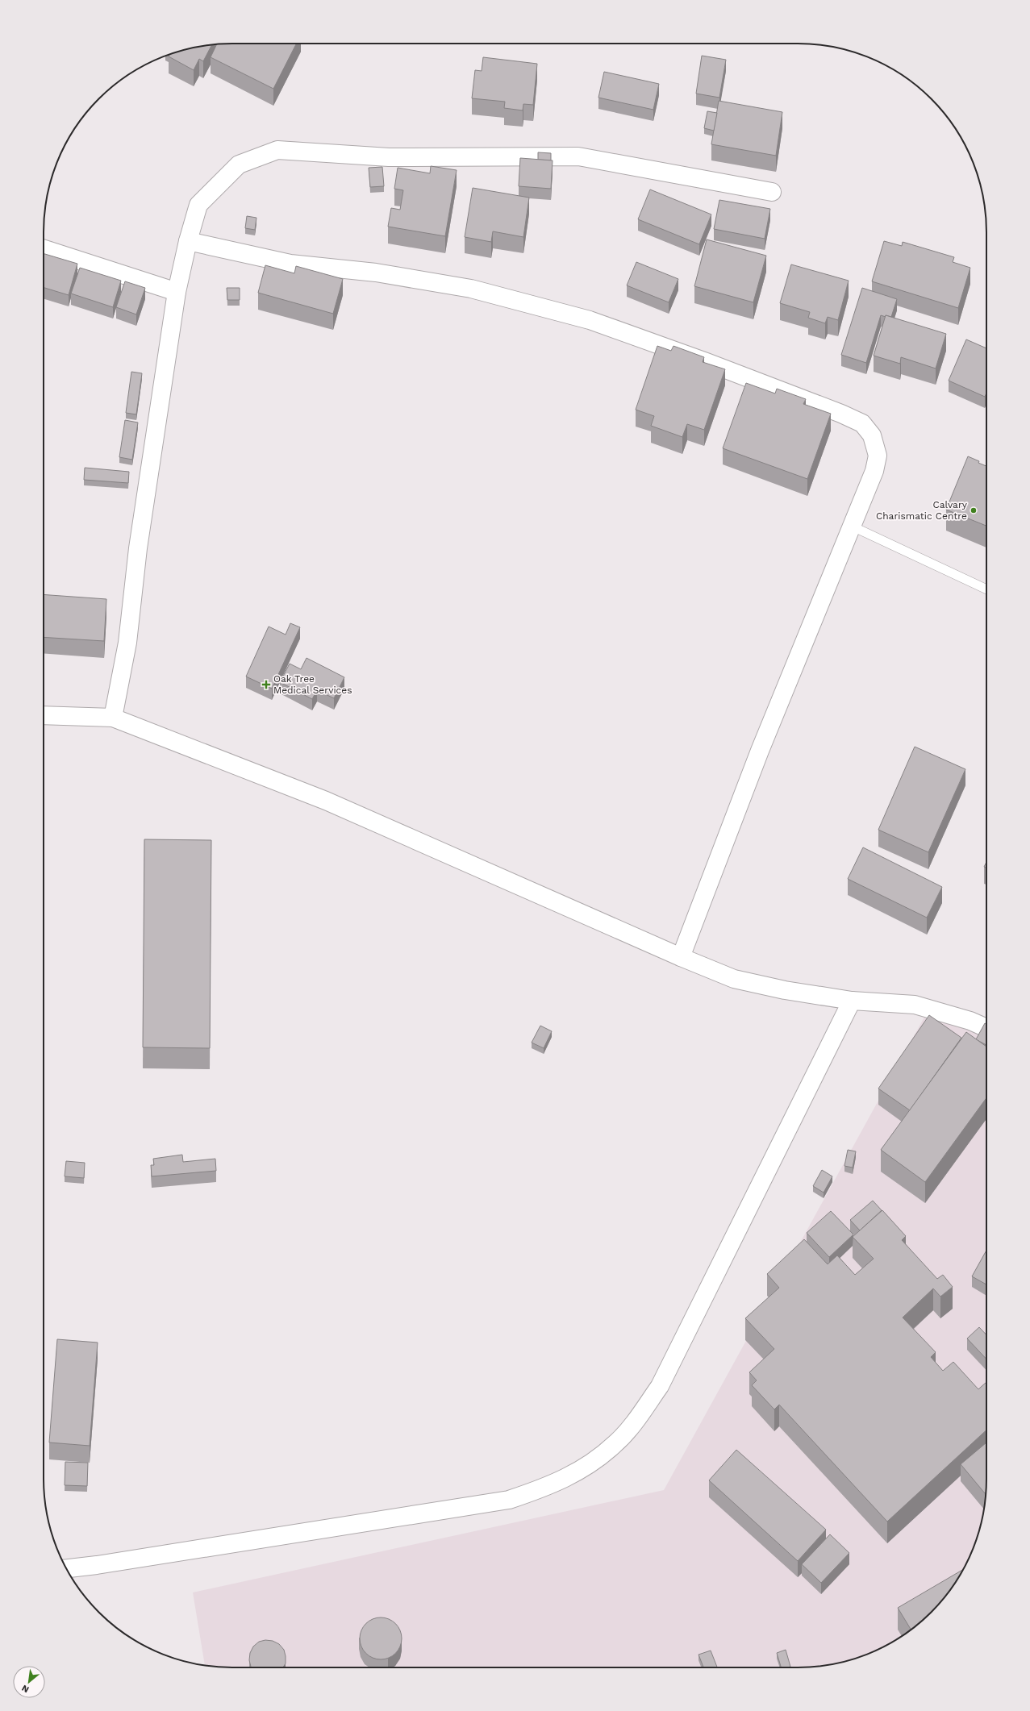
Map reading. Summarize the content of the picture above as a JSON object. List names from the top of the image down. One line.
{"places":{"other":["Calvary Charismatic Centre"],"health":["Oak Tree Medical Services"]},"north":"bottom left"}
